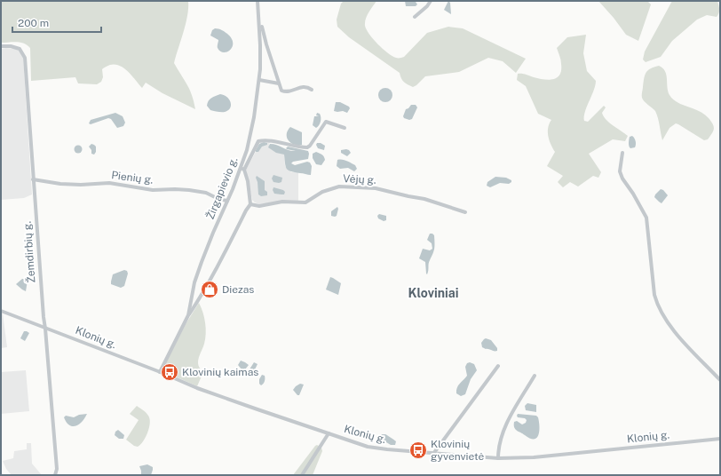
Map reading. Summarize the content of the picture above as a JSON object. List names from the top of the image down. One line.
{"streets":{"street":["Pienių g.","Vėjų g.","Žirgapievio g.","Žemdirbių g.","Klonių g."]},"crossings":[["Pienių g.","Žirgapievio g."],["Pienių g.","Žemdirbių g."],["Žirgapievio g.","Klonių g."],["Žemdirbių g.","Klonių g."]],"districts":["Kloviniai"],"places":{"shop":["Diezas"],"bus stop":["Klovinių kaimas","Klovinių gyvenvietė"]},"scale_bar":"200 m"}
